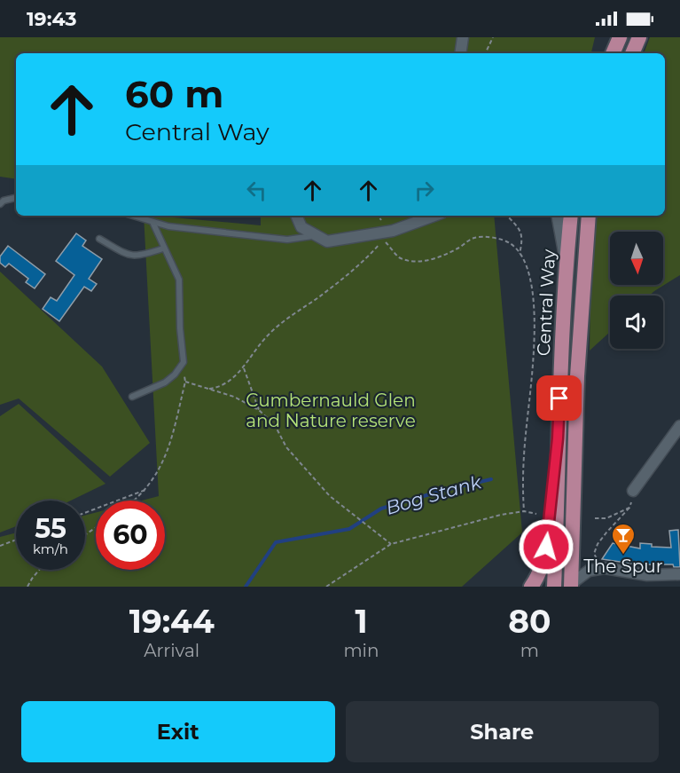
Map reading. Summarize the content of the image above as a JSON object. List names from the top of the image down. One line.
{"streets":{"main road":["Central Way"]},"water":["Bog Stank"],"parks":["Cumbernauld Glen and Nature reserve"],"places":{"bar":["The Spur"]},"north":"bottom","page":{"status":"19:43","turn":["60 m","Central Way"],"speed":"55 km/h","limit":"60","eta":["19:44","Arrival","1","min","80","m"],"buttons":["Exit","Share"]}}
